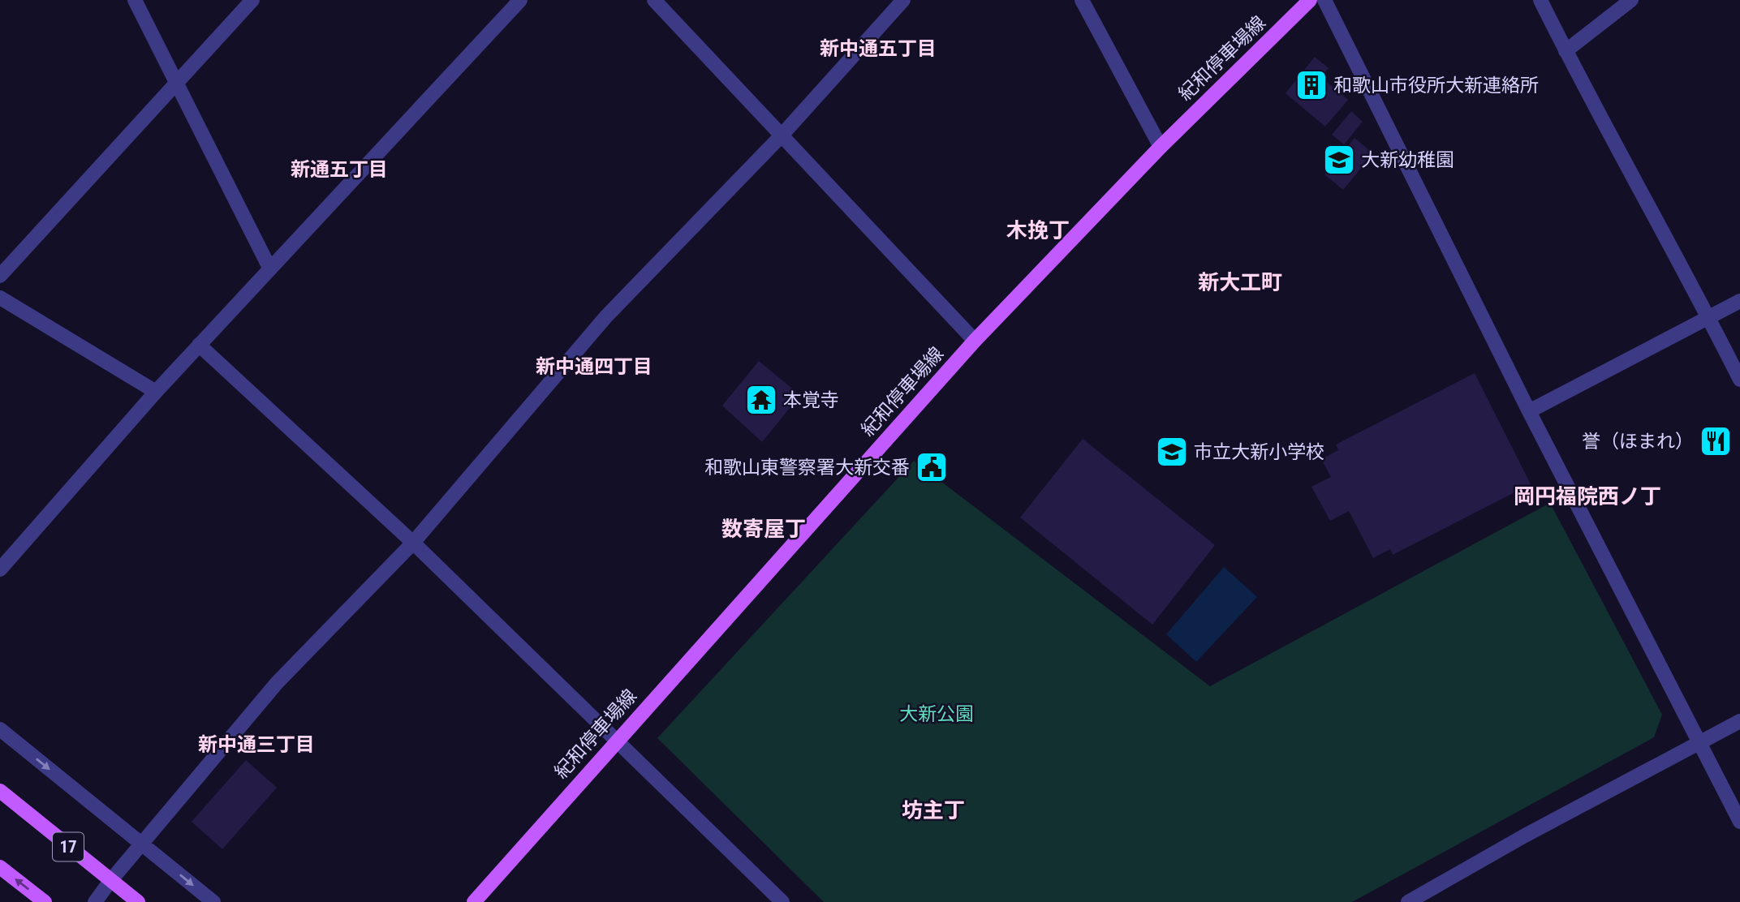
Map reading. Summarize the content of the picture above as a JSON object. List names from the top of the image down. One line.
{"streets":{"main road":["紀和停車場線","17"]},"districts":["新中通五丁目","新通五丁目","木挽丁","新大工町","新中通四丁目","岡円福院西ノ丁","数寄屋丁","新中通三丁目","坊主丁"],"parks":["大新公園"],"places":{"building":["和歌山市役所大新連絡所"],"school or university":["大新幼稚園","市立大新小学校"],"temple":["本覚寺"],"restaurant":["誉（ほまれ）"],"public building":["和歌山東警察署大新交番"]}}
